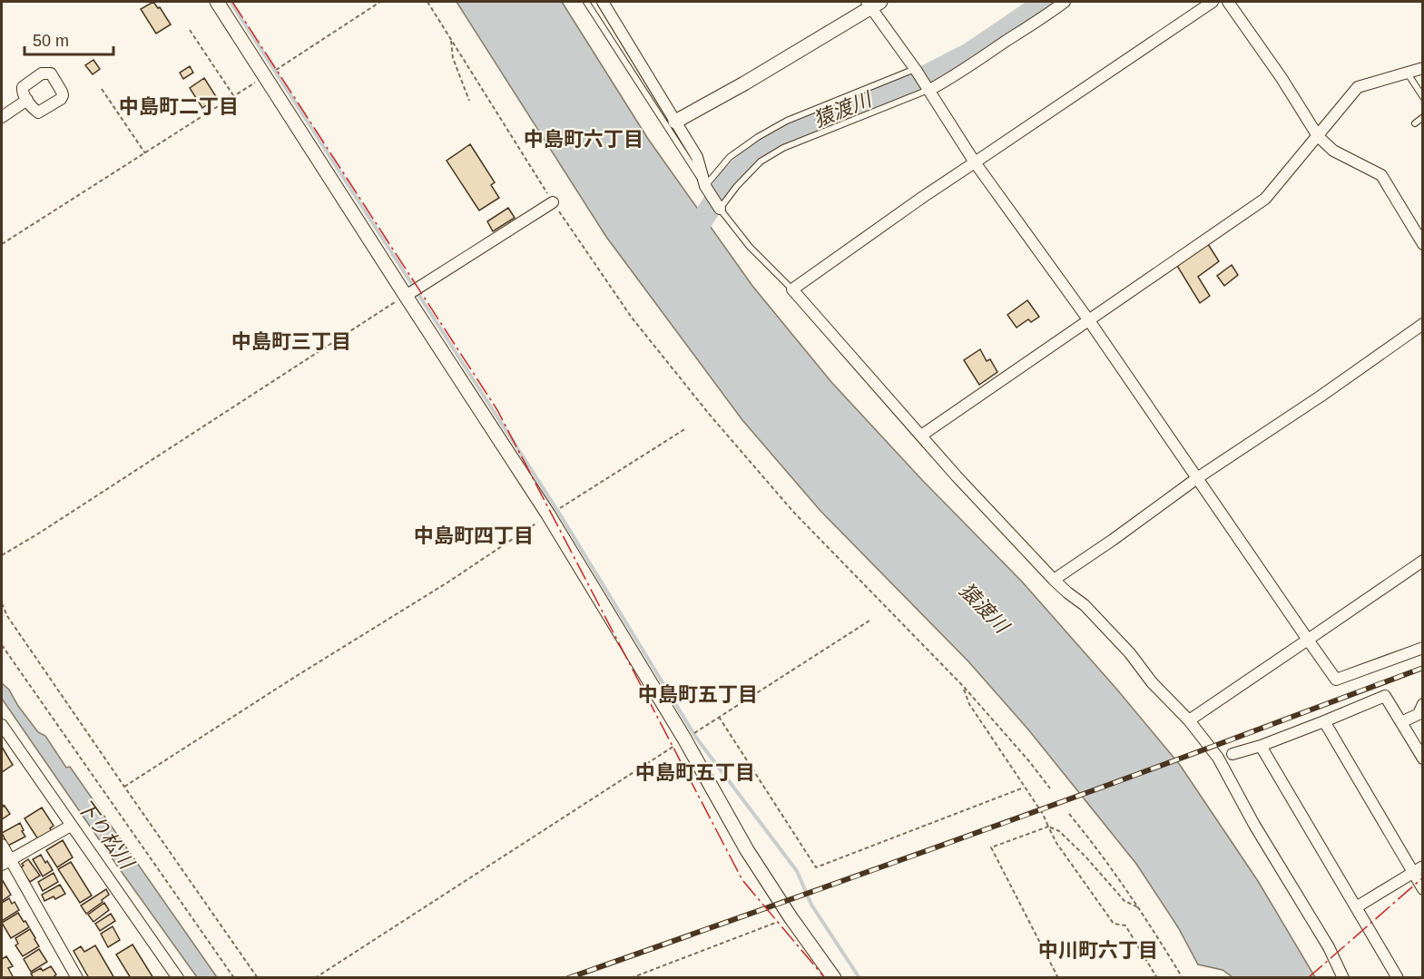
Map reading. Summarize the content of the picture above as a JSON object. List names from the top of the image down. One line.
{"districts":["中島町二丁目","中島町六丁目","中島町三丁目","中島町四丁目","中島町五丁目","中島町五丁目","中川町六丁目"],"water":["猿渡川","下り松川"],"scale_bar":"50 m"}
